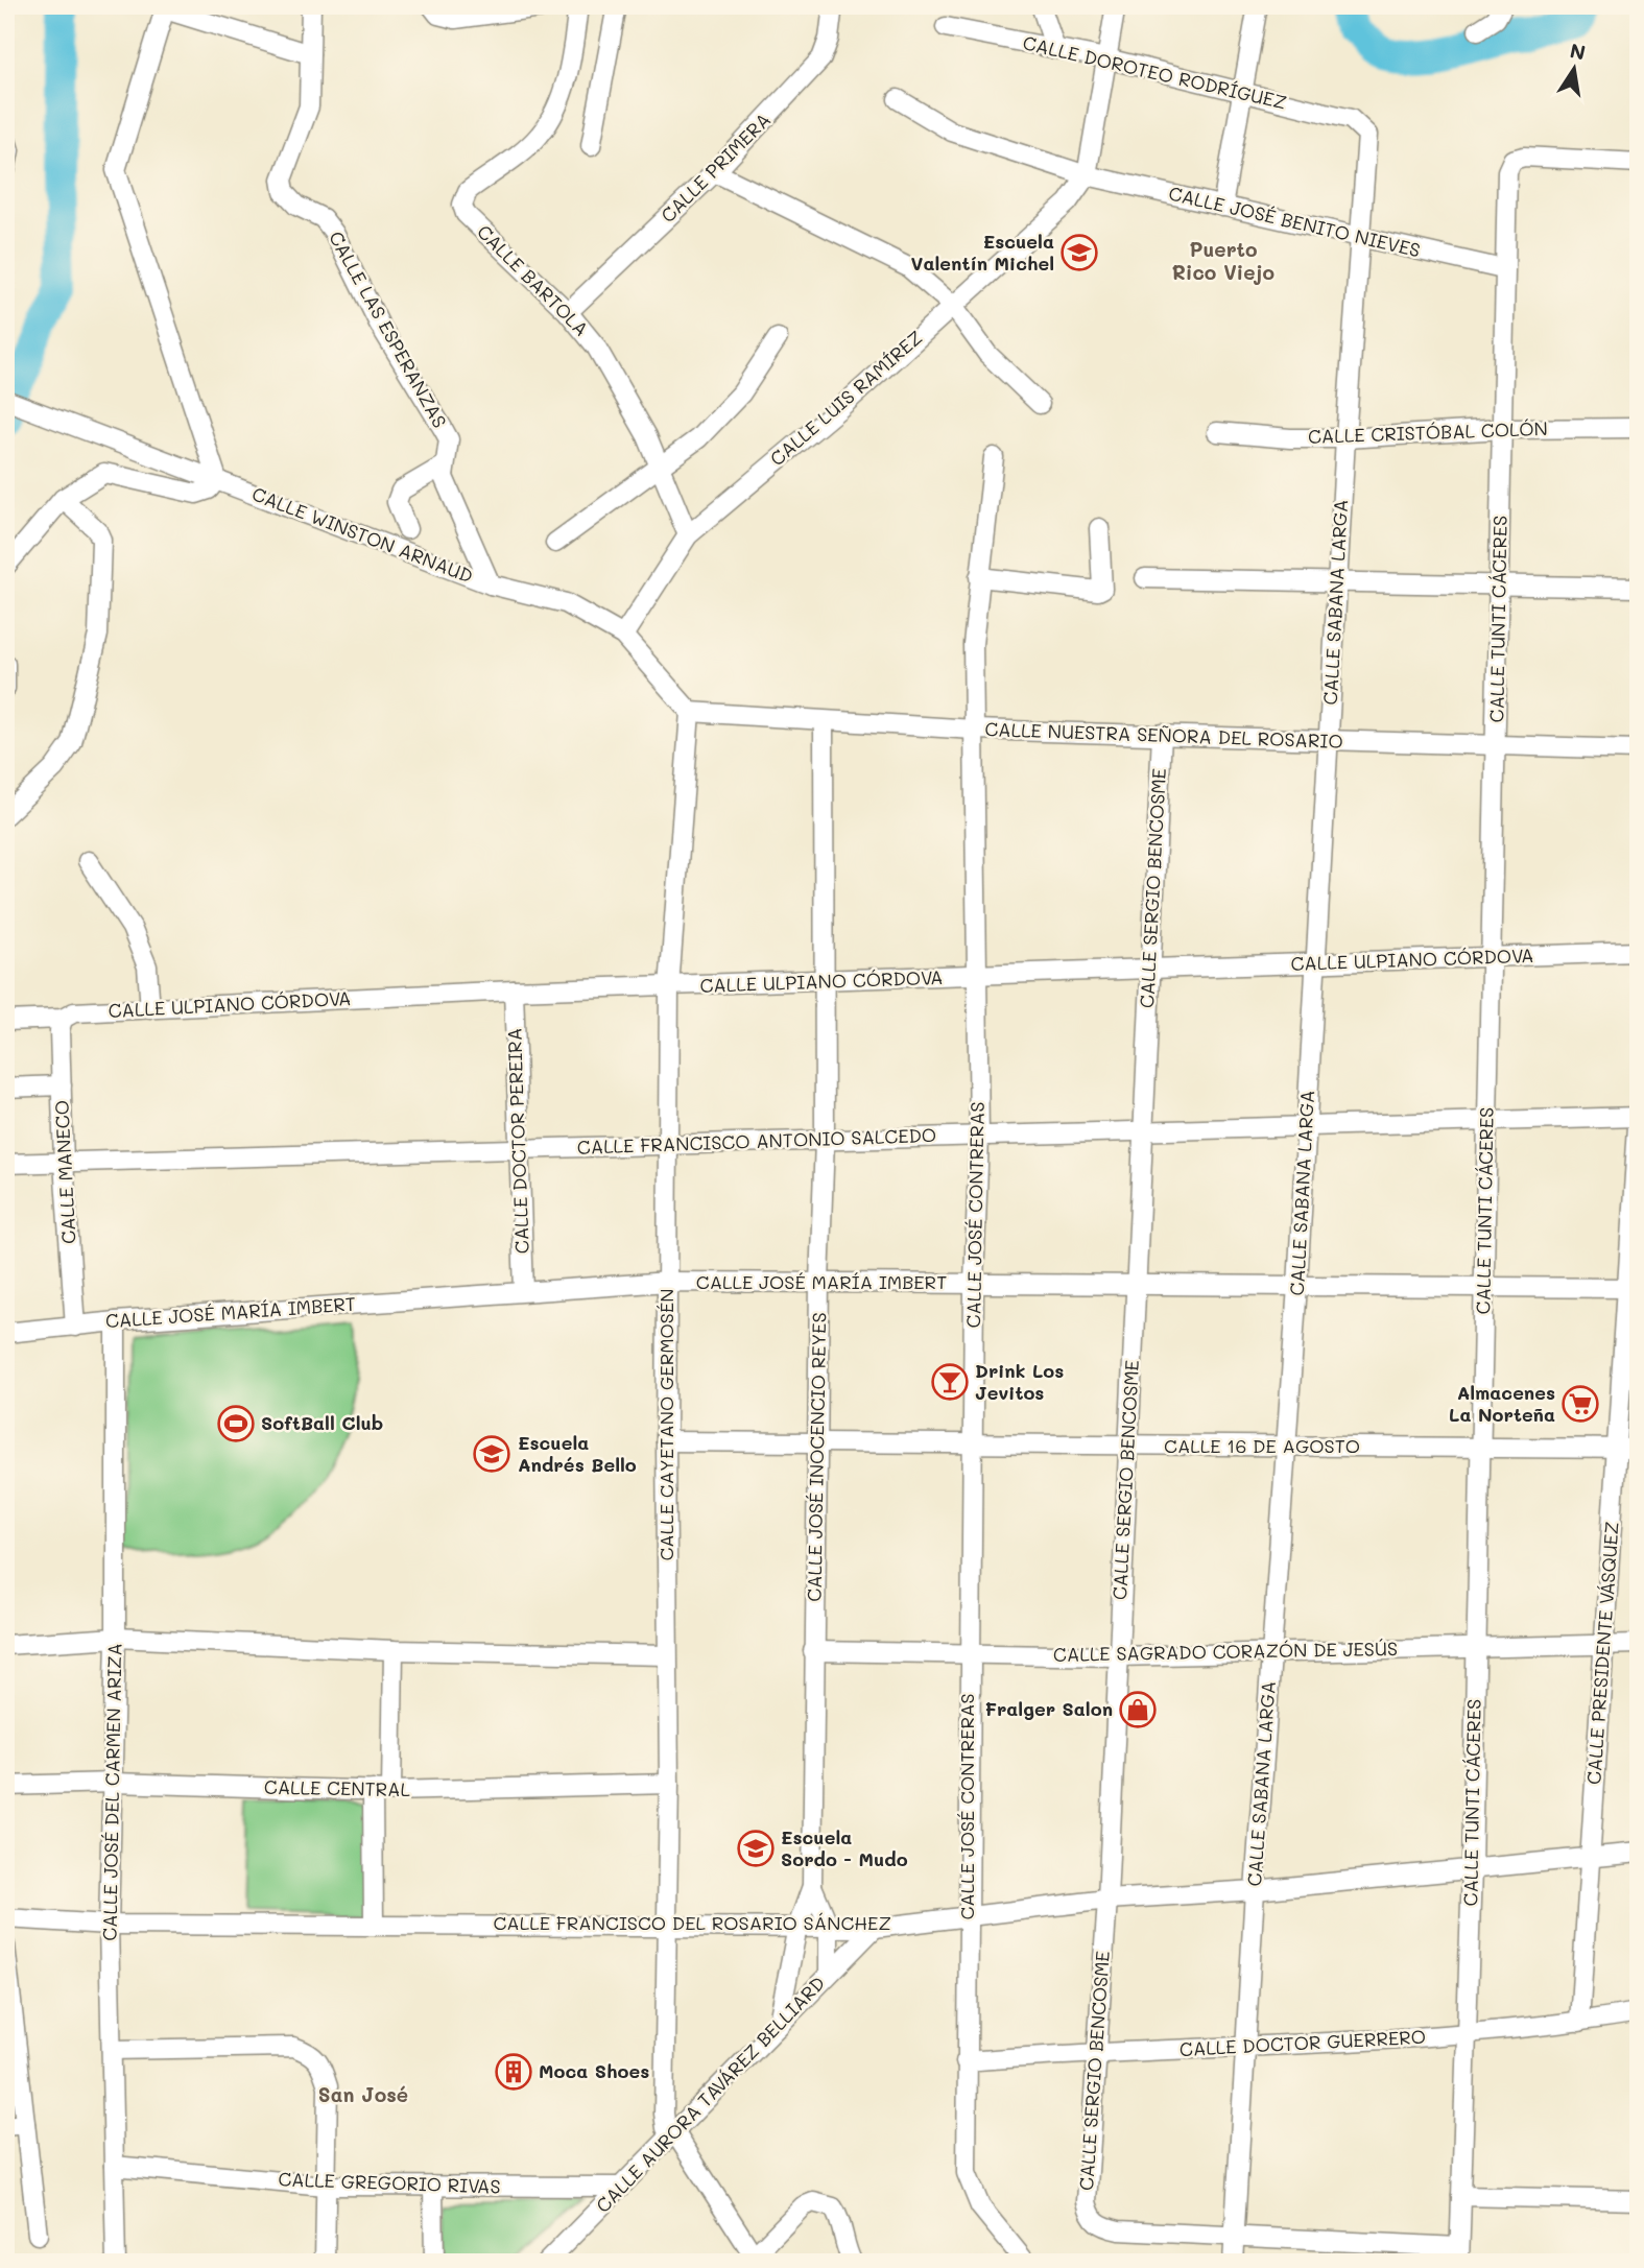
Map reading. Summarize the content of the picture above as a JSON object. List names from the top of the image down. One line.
{"streets":{"street":["CALLE DOROTEO RODRÍGUEZ","CALLE PRIMERA","CALLE JOSÉ BENITO NIEVES","CALLE BARTOLA","CALLE LAS ESPERANZAS","CALLE LUIS RAMÍREZ","CALLE CRISTÓBAL COLÓN","CALLE WINSTON ARNAUD","CALLE SABANA LARGA","CALLE TUNTI CÁCERES","CALLE NUESTRA SEÑORA DEL ROSARIO","CALLE SERGIO BENCOSME","CALLE ULPIANO CÓRDOVA","CALLE DOCTOR PEREIRA","CALLE FRANCISCO ANTONIO SALCEDO","CALLE MANECO","CALLE JOSÉ CONTRERAS","CALLE JOSÉ MARÍA IMBERT","CALLE CAYETANO GERMOSÉN","CALLE 16 DE AGOSTO","CALLE JOSÉ INOCENCIO REYES","CALLE SAGRADO CORAZÓN DE JESÚS","CALLE PRESIDENTE VÁSQUEZ","CALLE CENTRAL","CALLE JOSÉ DEL CARMEN ARIZA","CALLE FRANCISCO DEL ROSARIO SÁNCHEZ","CALLE DOCTOR GUERRERO","CALLE AURORA TAVÁREZ BELLIARD","CALLE GREGORIO RIVAS"]},"crossings":[["CALLE DOROTEO RODRÍGUEZ","CALLE SABANA LARGA"],["CALLE PRIMERA","CALLE BARTOLA"],["CALLE JOSÉ BENITO NIEVES","CALLE LUIS RAMÍREZ"],["CALLE JOSÉ BENITO NIEVES","CALLE SABANA LARGA"],["CALLE JOSÉ BENITO NIEVES","CALLE TUNTI CÁCERES"],["CALLE BARTOLA","CALLE LUIS RAMÍREZ"],["CALLE LAS ESPERANZAS","CALLE WINSTON ARNAUD"],["CALLE LUIS RAMÍREZ","CALLE WINSTON ARNAUD"],["CALLE CRISTÓBAL COLÓN","CALLE SABANA LARGA"],["CALLE CRISTÓBAL COLÓN","CALLE TUNTI CÁCERES"],["CALLE WINSTON ARNAUD","CALLE NUESTRA SEÑORA DEL ROSARIO"],["CALLE WINSTON ARNAUD","CALLE CAYETANO GERMOSÉN"],["CALLE SABANA LARGA","CALLE NUESTRA SEÑORA DEL ROSARIO"],["CALLE SABANA LARGA","CALLE SERGIO BENCOSME"],["CALLE SABANA LARGA","CALLE ULPIANO CÓRDOVA"],["CALLE SABANA LARGA","CALLE FRANCISCO ANTONIO SALCEDO"],["CALLE SABANA LARGA","CALLE JOSÉ MARÍA IMBERT"],["CALLE SABANA LARGA","CALLE 16 DE AGOSTO"],["CALLE SABANA LARGA","CALLE SAGRADO CORAZÓN DE JESÚS"],["CALLE SABANA LARGA","CALLE FRANCISCO DEL ROSARIO SÁNCHEZ"],["CALLE SABANA LARGA","CALLE DOCTOR GUERRERO"],["CALLE TUNTI CÁCERES","CALLE NUESTRA SEÑORA DEL ROSARIO"],["CALLE TUNTI CÁCERES","CALLE ULPIANO CÓRDOVA"],["CALLE TUNTI CÁCERES","CALLE FRANCISCO ANTONIO SALCEDO"],["CALLE TUNTI CÁCERES","CALLE JOSÉ MARÍA IMBERT"],["CALLE TUNTI CÁCERES","CALLE 16 DE AGOSTO"],["CALLE TUNTI CÁCERES","CALLE SAGRADO CORAZÓN DE JESÚS"],["CALLE TUNTI CÁCERES","CALLE FRANCISCO DEL ROSARIO SÁNCHEZ"],["CALLE TUNTI CÁCERES","CALLE DOCTOR GUERRERO"],["CALLE NUESTRA SEÑORA DEL ROSARIO","CALLE SERGIO BENCOSME"],["CALLE NUESTRA SEÑORA DEL ROSARIO","CALLE JOSÉ CONTRERAS"],["CALLE NUESTRA SEÑORA DEL ROSARIO","CALLE CAYETANO GERMOSÉN"],["CALLE NUESTRA SEÑORA DEL ROSARIO","CALLE JOSÉ INOCENCIO REYES"],["CALLE SERGIO BENCOSME","CALLE ULPIANO CÓRDOVA"],["CALLE SERGIO BENCOSME","CALLE FRANCISCO ANTONIO SALCEDO"],["CALLE SERGIO BENCOSME","CALLE JOSÉ MARÍA IMBERT"],["CALLE SERGIO BENCOSME","CALLE 16 DE AGOSTO"],["CALLE SERGIO BENCOSME","CALLE SAGRADO CORAZÓN DE JESÚS"],["CALLE SERGIO BENCOSME","CALLE FRANCISCO DEL ROSARIO SÁNCHEZ"],["CALLE SERGIO BENCOSME","CALLE DOCTOR GUERRERO"],["CALLE ULPIANO CÓRDOVA","CALLE DOCTOR PEREIRA"],["CALLE ULPIANO CÓRDOVA","CALLE MANECO"],["CALLE ULPIANO CÓRDOVA","CALLE JOSÉ CONTRERAS"],["CALLE ULPIANO CÓRDOVA","CALLE CAYETANO GERMOSÉN"],["CALLE ULPIANO CÓRDOVA","CALLE JOSÉ INOCENCIO REYES"],["CALLE DOCTOR PEREIRA","CALLE FRANCISCO ANTONIO SALCEDO"],["CALLE DOCTOR PEREIRA","CALLE JOSÉ MARÍA IMBERT"],["CALLE FRANCISCO ANTONIO SALCEDO","CALLE MANECO"],["CALLE FRANCISCO ANTONIO SALCEDO","CALLE JOSÉ CONTRERAS"],["CALLE FRANCISCO ANTONIO SALCEDO","CALLE CAYETANO GERMOSÉN"],["CALLE FRANCISCO ANTONIO SALCEDO","CALLE JOSÉ INOCENCIO REYES"],["CALLE FRANCISCO ANTONIO SALCEDO","CALLE PRESIDENTE VÁSQUEZ"],["CALLE MANECO","CALLE JOSÉ MARÍA IMBERT"],["CALLE JOSÉ CONTRERAS","CALLE JOSÉ MARÍA IMBERT"],["CALLE JOSÉ CONTRERAS","CALLE 16 DE AGOSTO"],["CALLE JOSÉ CONTRERAS","CALLE SAGRADO CORAZÓN DE JESÚS"],["CALLE JOSÉ CONTRERAS","CALLE FRANCISCO DEL ROSARIO SÁNCHEZ"],["CALLE JOSÉ CONTRERAS","CALLE DOCTOR GUERRERO"],["CALLE JOSÉ MARÍA IMBERT","CALLE CAYETANO GERMOSÉN"],["CALLE JOSÉ MARÍA IMBERT","CALLE JOSÉ INOCENCIO REYES"],["CALLE JOSÉ MARÍA IMBERT","CALLE PRESIDENTE VÁSQUEZ"],["CALLE JOSÉ MARÍA IMBERT","CALLE JOSÉ DEL CARMEN ARIZA"],["CALLE CAYETANO GERMOSÉN","CALLE 16 DE AGOSTO"],["CALLE CAYETANO GERMOSÉN","CALLE CENTRAL"],["CALLE CAYETANO GERMOSÉN","CALLE FRANCISCO DEL ROSARIO SÁNCHEZ"],["CALLE CAYETANO GERMOSÉN","CALLE AURORA TAVÁREZ BELLIARD"],["CALLE 16 DE AGOSTO","CALLE JOSÉ INOCENCIO REYES"],["CALLE 16 DE AGOSTO","CALLE PRESIDENTE VÁSQUEZ"],["CALLE JOSÉ INOCENCIO REYES","CALLE SAGRADO CORAZÓN DE JESÚS"],["CALLE JOSÉ INOCENCIO REYES","CALLE FRANCISCO DEL ROSARIO SÁNCHEZ"],["CALLE JOSÉ INOCENCIO REYES","CALLE AURORA TAVÁREZ BELLIARD"],["CALLE SAGRADO CORAZÓN DE JESÚS","CALLE PRESIDENTE VÁSQUEZ"],["CALLE PRESIDENTE VÁSQUEZ","CALLE FRANCISCO DEL ROSARIO SÁNCHEZ"],["CALLE PRESIDENTE VÁSQUEZ","CALLE DOCTOR GUERRERO"],["CALLE CENTRAL","CALLE JOSÉ DEL CARMEN ARIZA"],["CALLE JOSÉ DEL CARMEN ARIZA","CALLE FRANCISCO DEL ROSARIO SÁNCHEZ"],["CALLE JOSÉ DEL CARMEN ARIZA","CALLE GREGORIO RIVAS"],["CALLE FRANCISCO DEL ROSARIO SÁNCHEZ","CALLE AURORA TAVÁREZ BELLIARD"],["CALLE AURORA TAVÁREZ BELLIARD","CALLE GREGORIO RIVAS"]],"districts":["Puerto Rico Viejo","San José"],"places":{"school or university":["Escuela Valentín Michel","Escuela Andrés Bello","Escuela Sordo - Mudo"],"bar":["Drink Los Jevitos"],"supermarket":["Almacenes La Norteña"],"sports":["SoftBall Club"],"shop":["Fralger Salon"],"building":["Moca Shoes"]},"north":"top"}
